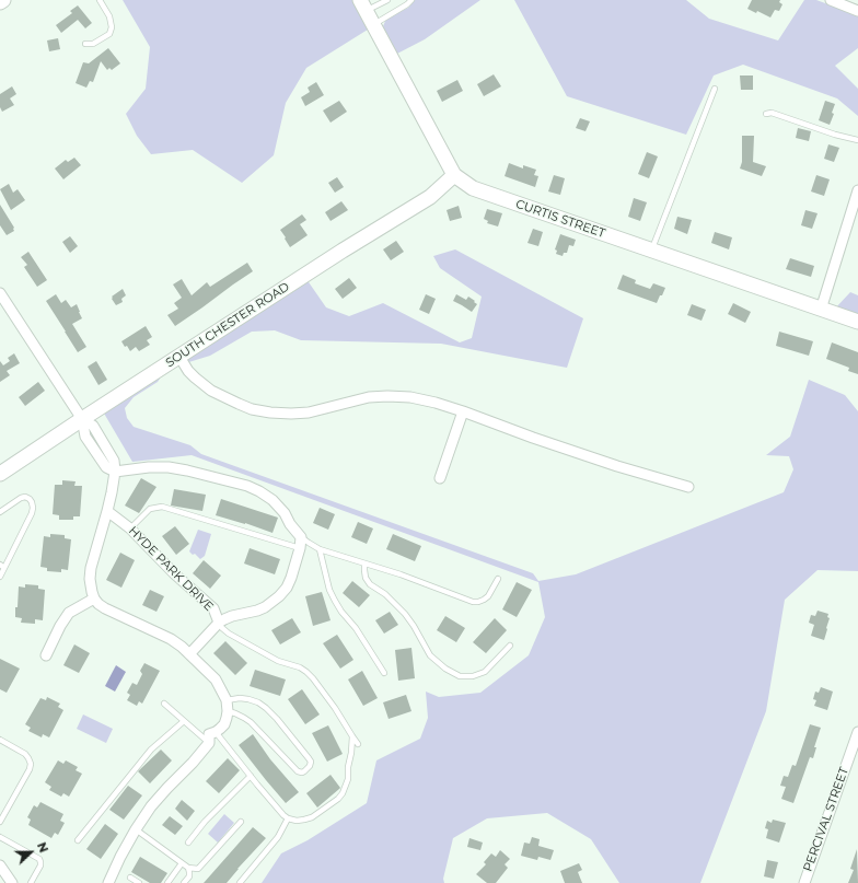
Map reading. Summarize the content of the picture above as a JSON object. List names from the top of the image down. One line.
{"streets":{"street":["CURTIS STREET","SOUTH CHESTER ROAD","HYDE PARK DRIVE","PERCIVAL STREET"]},"crossings":[["CURTIS STREET","SOUTH CHESTER ROAD"]],"north":"right"}
